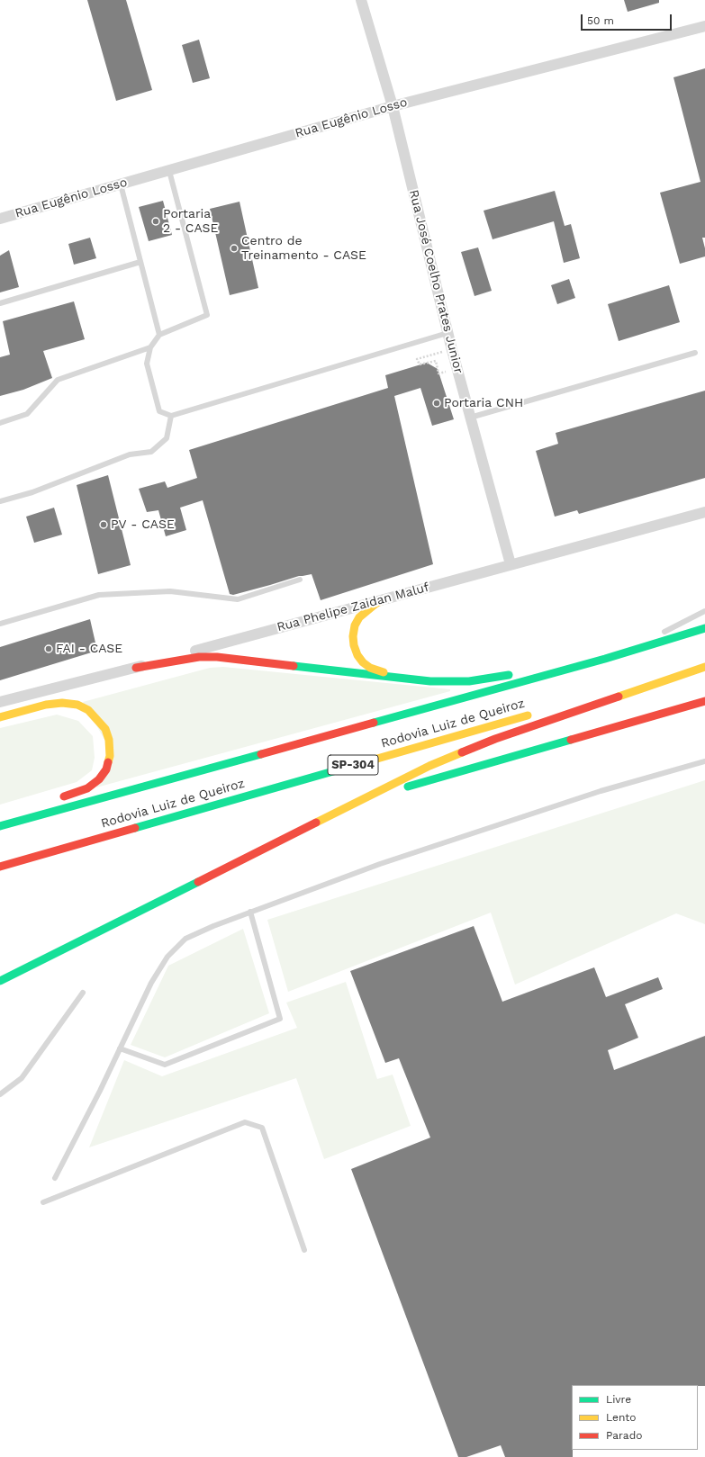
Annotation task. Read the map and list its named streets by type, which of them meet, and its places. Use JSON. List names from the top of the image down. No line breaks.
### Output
{"streets":{"highway":["Rodovia Luiz de Queiroz","SP-304"],"street":["Rua Eugênio Losso","Rua José Coelho Prates Junior","Rua Phelipe Zaidan Maluf"]},"crossings":[["Rua Eugênio Losso","Rua José Coelho Prates Junior"],["Rua José Coelho Prates Junior","Rua Phelipe Zaidan Maluf"]],"places":["Portaria 2 - CASE","Centro de Treinamento - CASE","Portaria CNH","PV - CASE","FAI - CASE"],"legend":["Livre","Lento","Parado"],"scale_bar":"50 m"}
